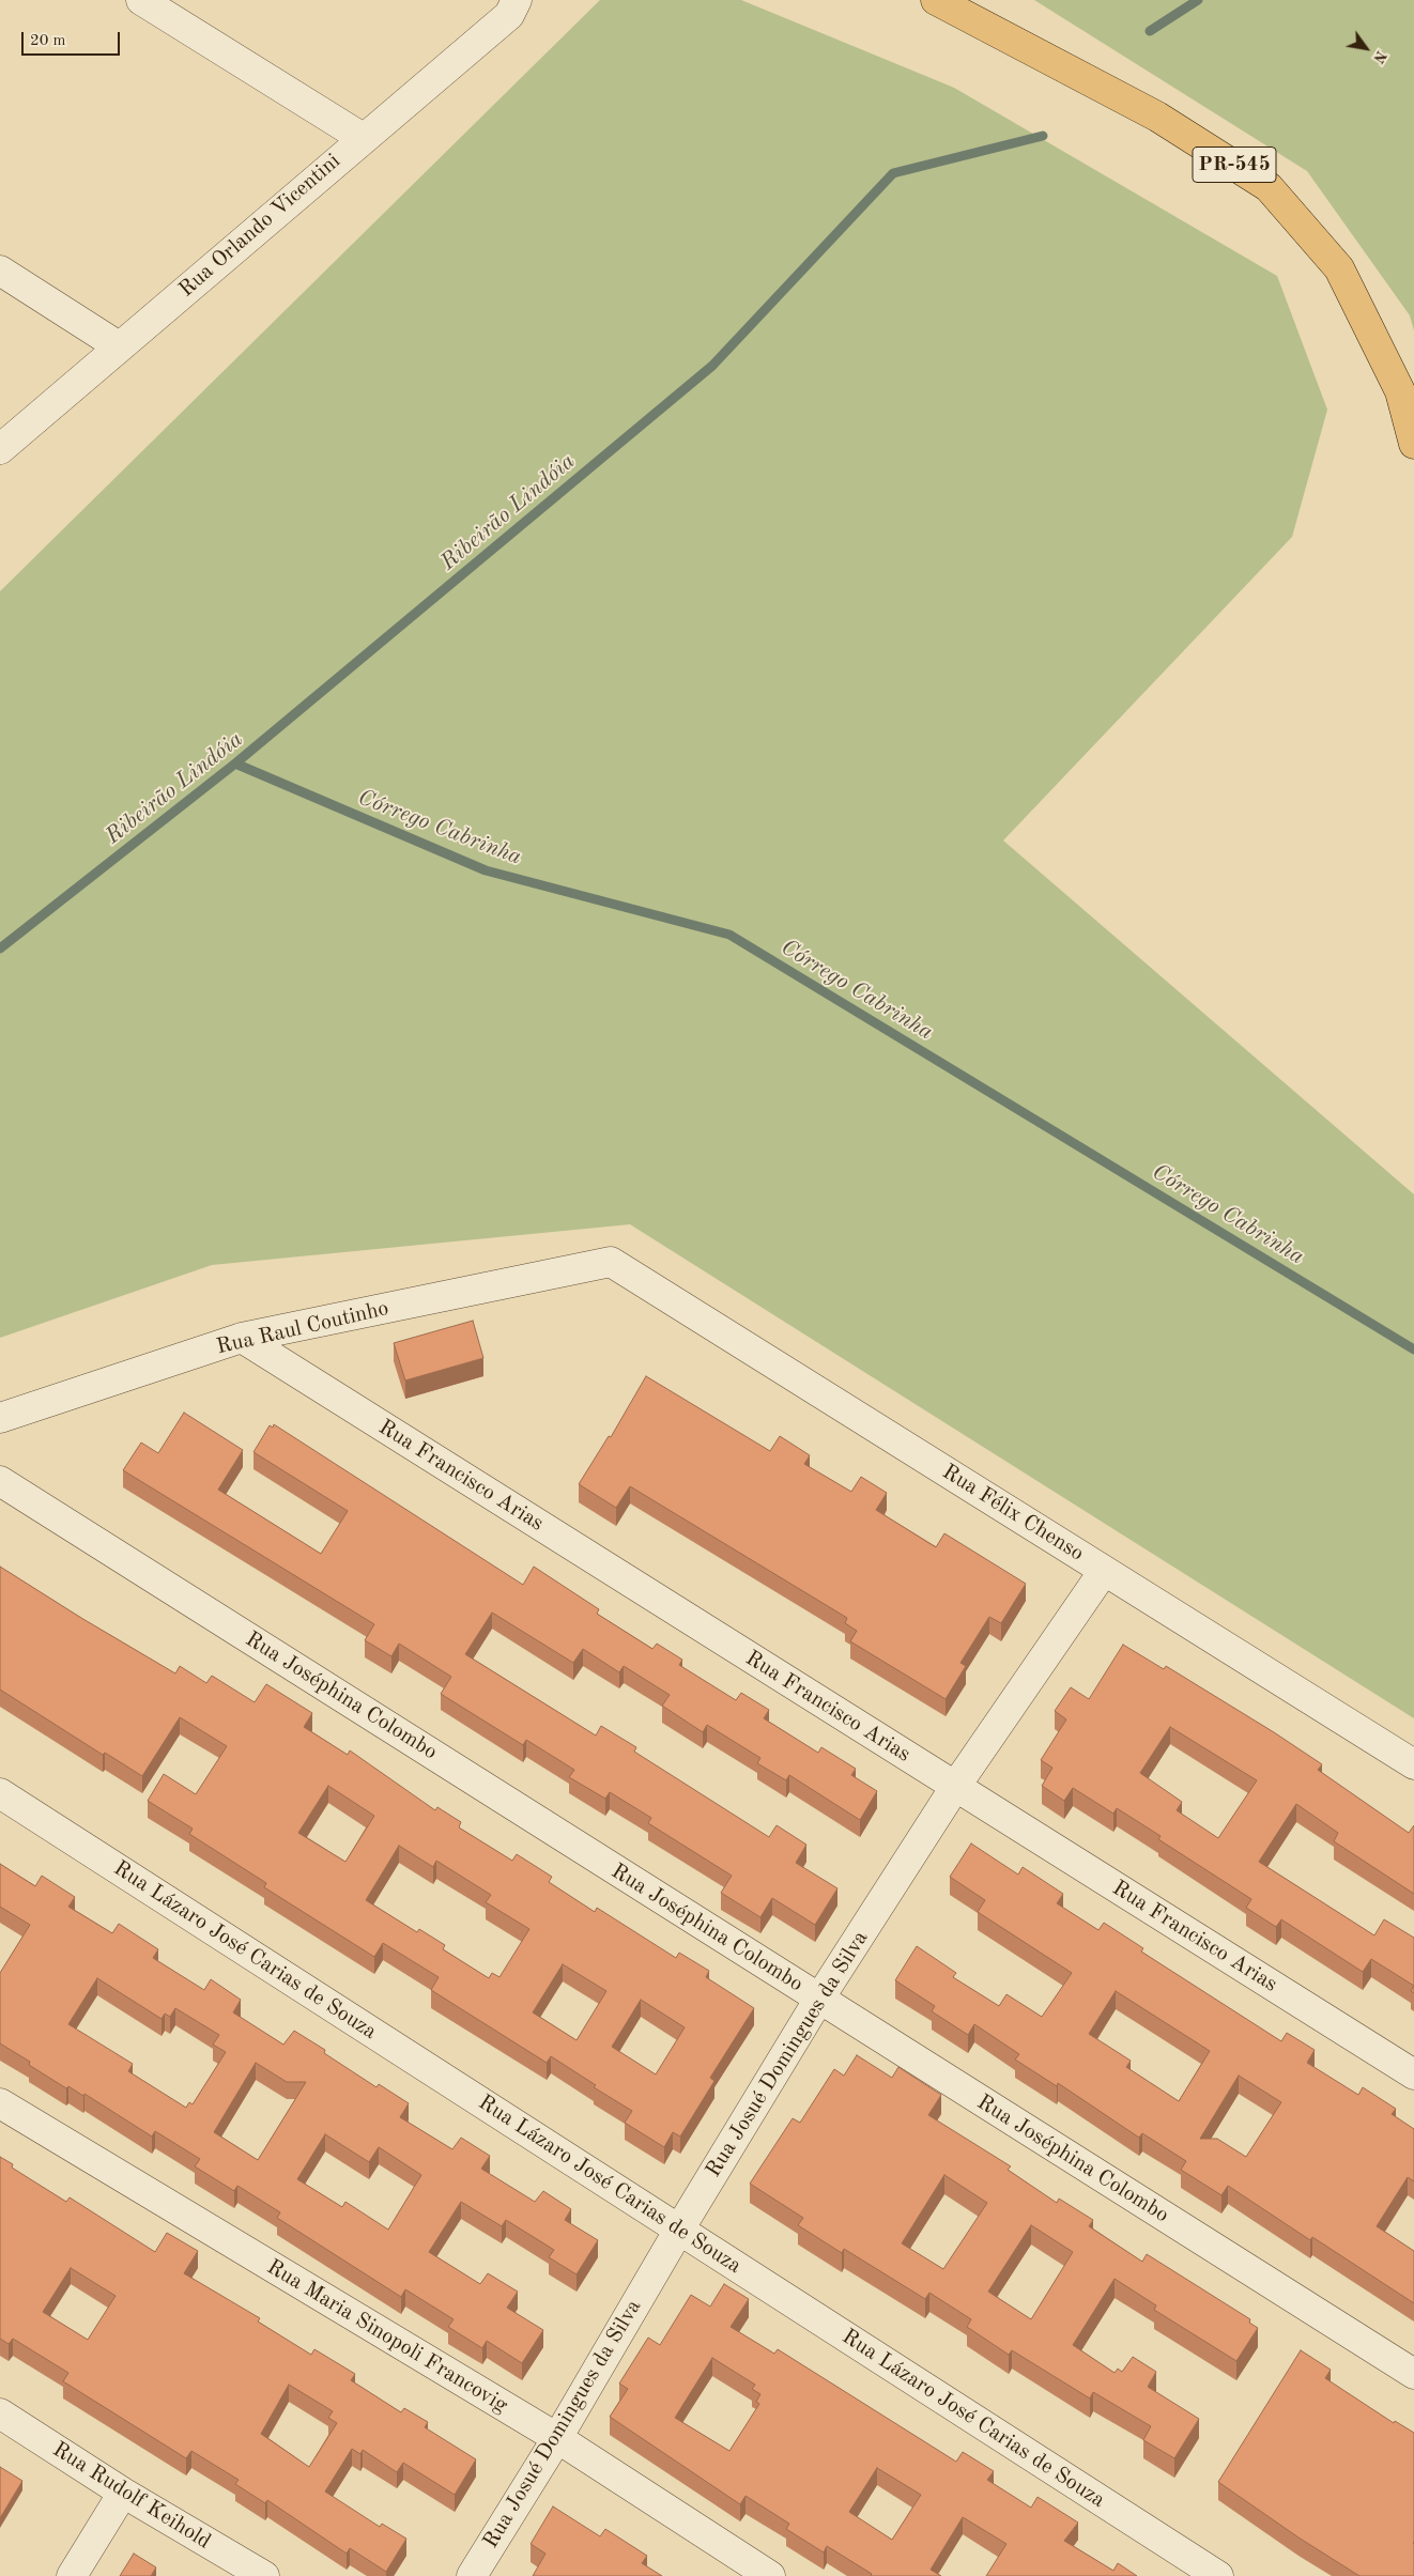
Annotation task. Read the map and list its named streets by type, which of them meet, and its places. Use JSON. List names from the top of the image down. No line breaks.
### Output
{"streets":{"highway":["PR-545"],"street":["Rua Orlando Vicentini","Rua Raul Coutinho","Rua Francisco Arias","Rua Félix Chenso","Rua Joséphina Colombo","Rua Lázaro José Carias de Souza","Rua Josué Domingues da Silva","Rua Maria Sinopoli Francovig","Rua Rudolf Keihold"]},"crossings":[["Rua Raul Coutinho","Rua Francisco Arias"],["Rua Raul Coutinho","Rua Félix Chenso"],["Rua Francisco Arias","Rua Josué Domingues da Silva"],["Rua Félix Chenso","Rua Josué Domingues da Silva"],["Rua Joséphina Colombo","Rua Josué Domingues da Silva"],["Rua Lázaro José Carias de Souza","Rua Josué Domingues da Silva"],["Rua Josué Domingues da Silva","Rua Maria Sinopoli Francovig"]],"water":["Ribeirão Lindóia","Córrego Cabrinha"],"scale_bar":"20 m","north":"bottom right"}
